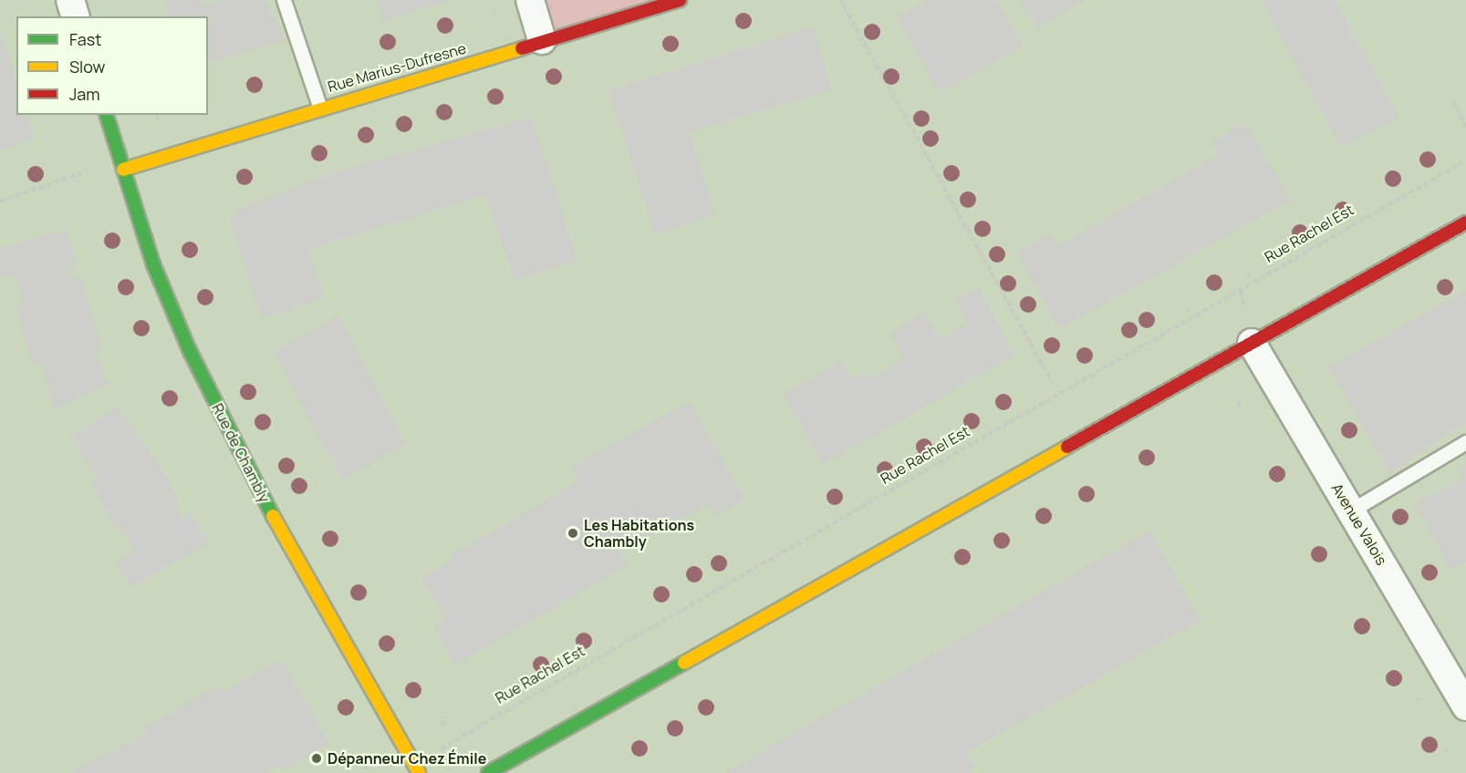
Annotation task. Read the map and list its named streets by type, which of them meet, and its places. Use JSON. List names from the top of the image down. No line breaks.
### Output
{"streets":{"street":["Rue Marius-Dufresne","Rue de Chambly","Avenue Valois"],"path":["Rue Rachel Est"]},"crossings":[["Rue Marius-Dufresne","Rue de Chambly"],["Rue Rachel Est","Rue de Chambly"]],"places":["Les Habitations Chambly","Dépanneur Chez Émile"],"legend":["Fast","Slow","Jam"]}
